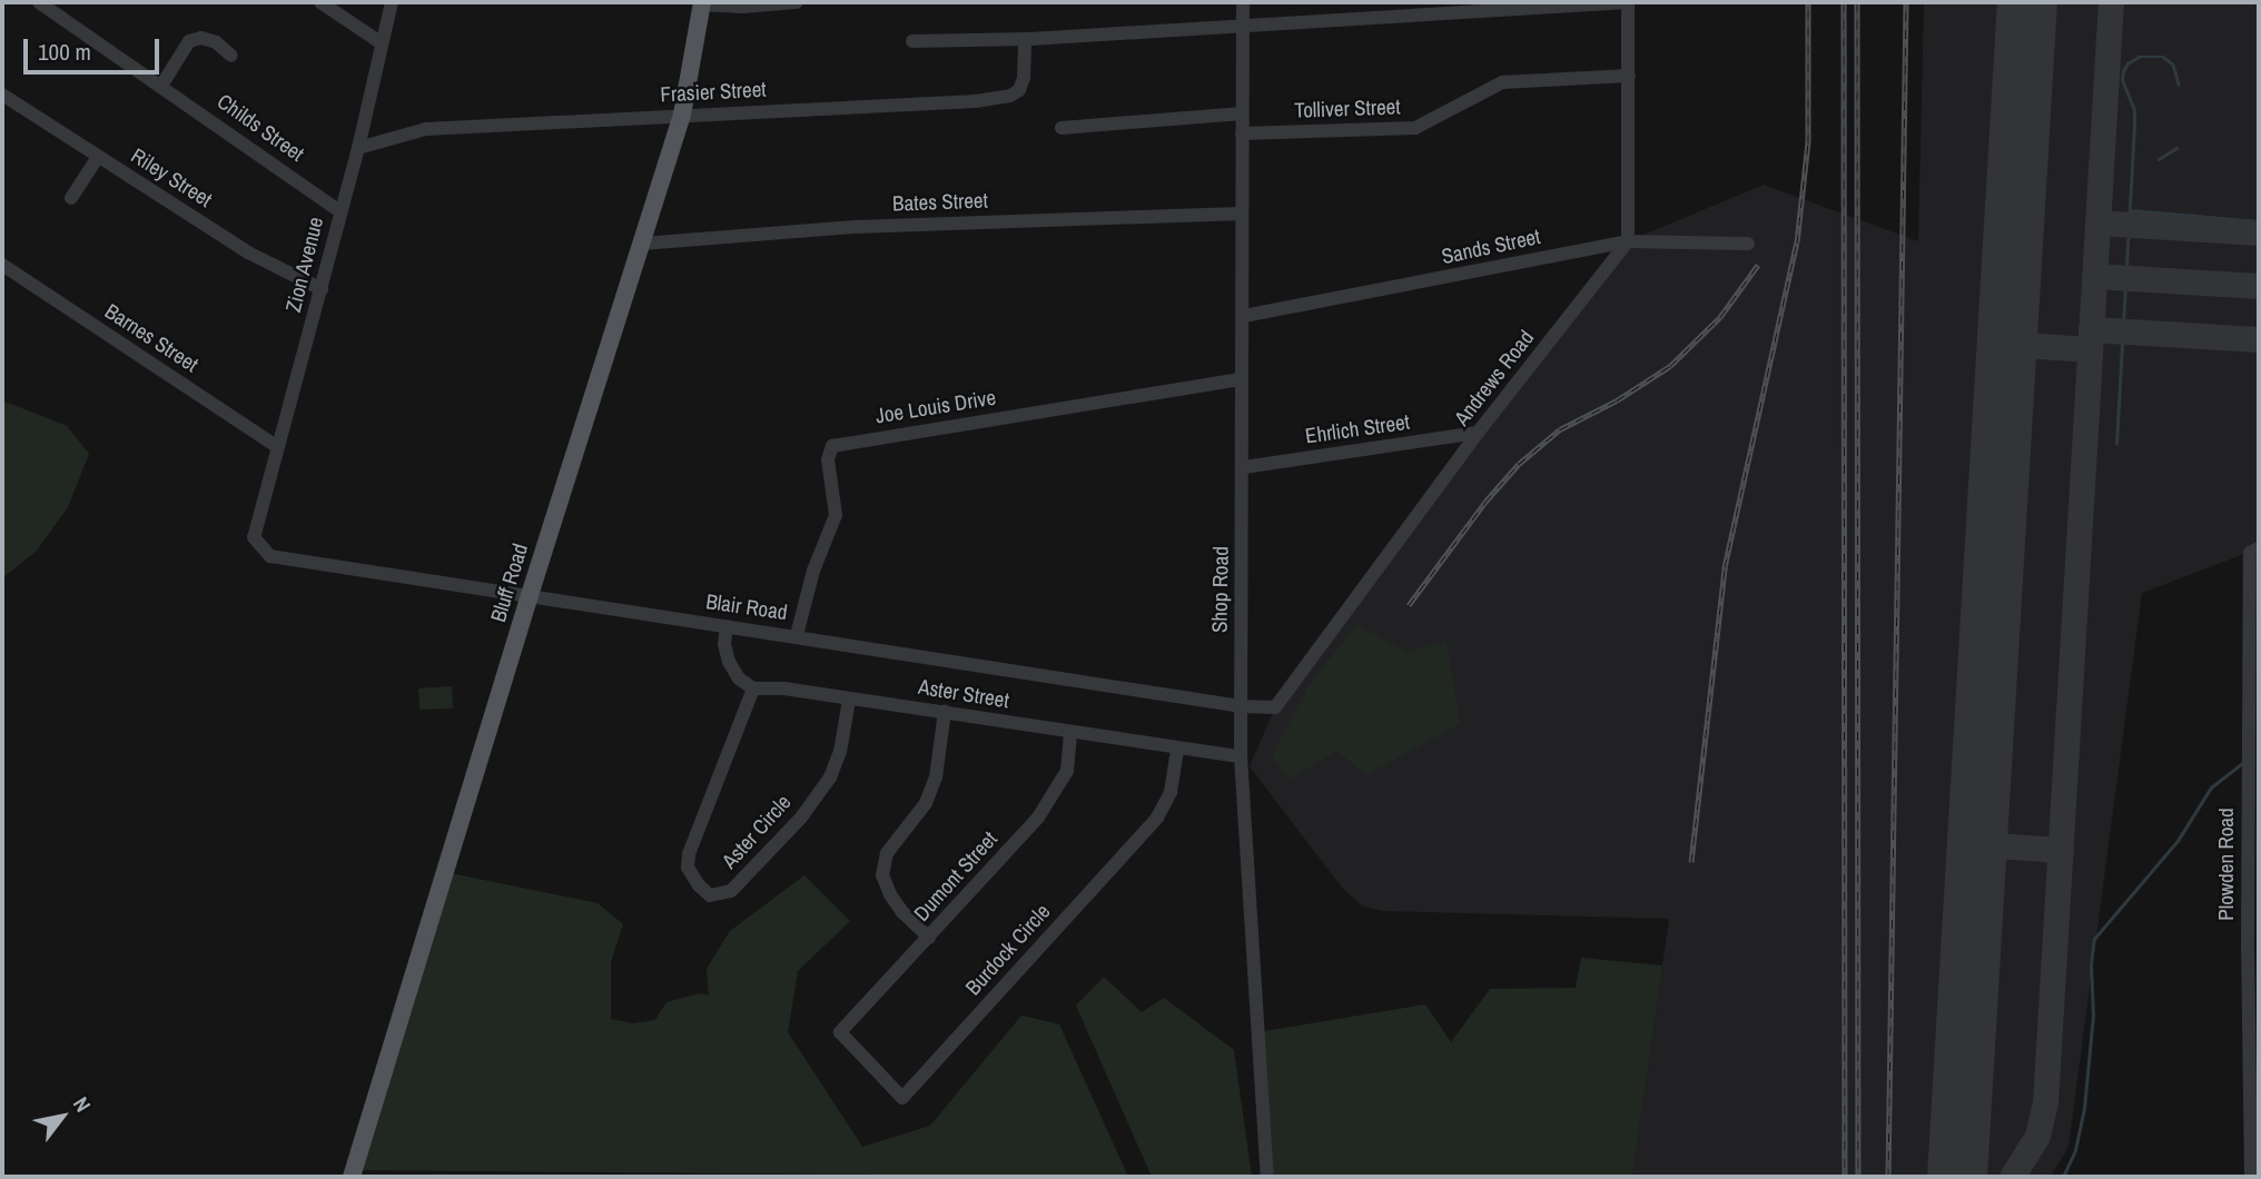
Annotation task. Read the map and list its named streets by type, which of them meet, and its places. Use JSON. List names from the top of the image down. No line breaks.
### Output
{"streets":{"main road":["Bluff Road"],"street":["Frasier Street","Tolliver Street","Childs Street","Riley Street","Bates Street","Sands Street","Zion Avenue","Barnes Street","Andrews Road","Joe Louis Drive","Ehrlich Street","Shop Road","Blair Road","Aster Street","Aster Circle","Plowden Road","Dumont Street","Burdock Circle"]},"crossings":[["Frasier Street","Zion Avenue"],["Frasier Street","Bluff Road"],["Tolliver Street","Shop Road"],["Childs Street","Zion Avenue"],["Riley Street","Zion Avenue"],["Bates Street","Bluff Road"],["Bates Street","Shop Road"],["Sands Street","Andrews Road"],["Sands Street","Shop Road"],["Zion Avenue","Barnes Street"],["Zion Avenue","Blair Road"],["Andrews Road","Ehrlich Street"],["Andrews Road","Shop Road"],["Andrews Road","Blair Road"],["Joe Louis Drive","Shop Road"],["Joe Louis Drive","Blair Road"],["Ehrlich Street","Shop Road"],["Bluff Road","Blair Road"],["Shop Road","Blair Road"],["Shop Road","Aster Street"],["Aster Street","Aster Circle"],["Aster Street","Dumont Street"],["Aster Street","Burdock Circle"],["Dumont Street","Burdock Circle"]],"scale_bar":"100 m","north":"top right"}
